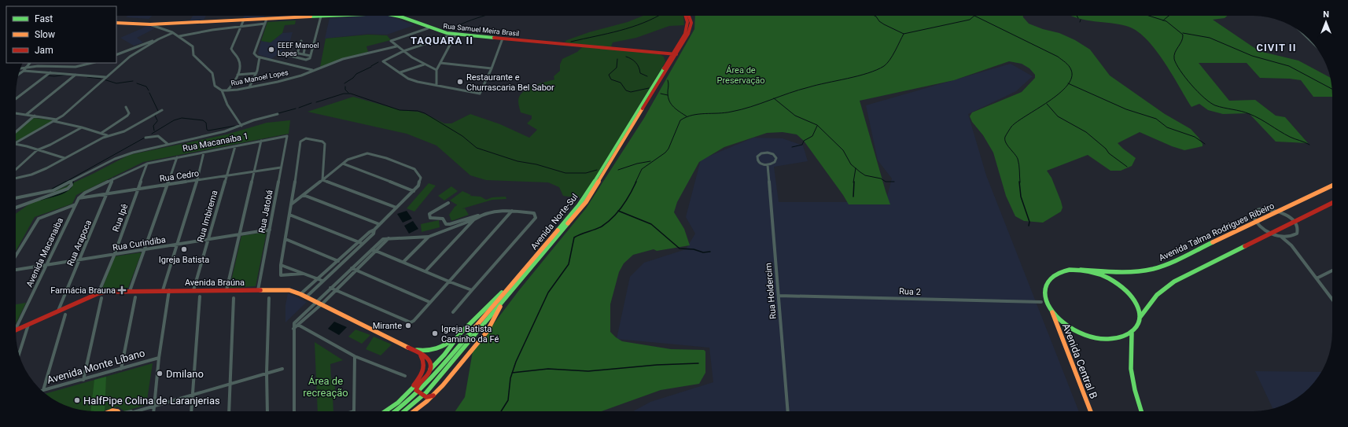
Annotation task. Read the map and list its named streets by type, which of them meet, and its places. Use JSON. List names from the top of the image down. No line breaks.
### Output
{"streets":{"main road":["Rua Samuel Meira Brasil","Rua Manoel Lopes","Avenida Norte-Sul","Avenida Talma Rodrigues Ribeiro","Avenida Braúna","Avenida Central B"],"street":["Rua Macanaiba 1","Rua Cedro","Rua Jatobá","Rua Imbirema","Rua Ipê","Rua Arapoca","Rua Curindiba","Avenida Macanaiba","Rua Holdercim","Rua 2","Avenida Monte Líbano"]},"crossings":[["Rua Samuel Meira Brasil","Rua Manoel Lopes"],["Rua Samuel Meira Brasil","Avenida Norte-Sul"],["Rua Macanaiba 1","Rua Cedro"],["Rua Macanaiba 1","Rua Jatobá"],["Rua Macanaiba 1","Rua Imbirema"],["Rua Macanaiba 1","Rua Ipê"],["Rua Macanaiba 1","Rua Arapoca"],["Rua Macanaiba 1","Avenida Macanaiba"],["Rua Cedro","Rua Jatobá"],["Rua Cedro","Rua Imbirema"],["Rua Cedro","Rua Ipê"],["Rua Cedro","Rua Arapoca"],["Rua Cedro","Avenida Macanaiba"],["Rua Jatobá","Rua Curindiba"],["Rua Jatobá","Avenida Braúna"],["Rua Imbirema","Rua Curindiba"],["Rua Imbirema","Avenida Braúna"],["Rua Ipê","Rua Curindiba"],["Rua Ipê","Avenida Braúna"],["Avenida Talma Rodrigues Ribeiro","Avenida Central B"],["Rua Arapoca","Rua Curindiba"],["Rua Arapoca","Avenida Braúna"],["Rua Curindiba","Avenida Macanaiba"],["Rua Holdercim","Rua 2"]],"districts":["TAQUARA II","CIVIT II"],"parks":["Área de Preservação","Área de recreação"],"places":{"other":["EEEF Manoel Lopes","Restaurante e Churrascaria Bel Sabor","Igreja Batista","Mirante","Igreja Batista Caminho da Fé","Dmilano","HalfPipe Colina de Laranjerias"],"health":["Farmácia Brauna"]},"legend":["Fast","Slow","Jam"],"north":"top"}
